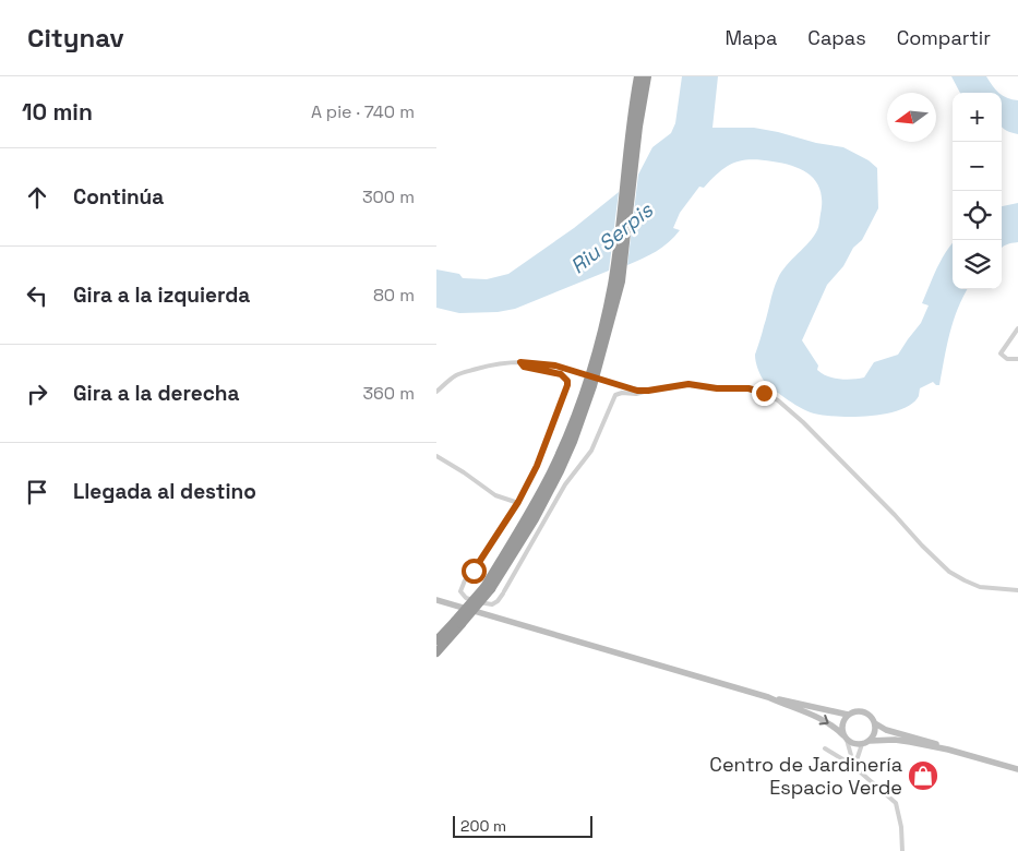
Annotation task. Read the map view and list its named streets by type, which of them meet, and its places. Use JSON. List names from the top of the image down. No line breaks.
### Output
{"water":["Riu Serpis"],"places":{"shop":["Centro de Jardinería Espacio Verde"]},"scale_bar":"200 m","north":"left","page":{"header":"Citynav","nav":["Mapa","Capas","Compartir"],"heading":["10 min","A pie · 740 m"],"map_buttons":["+","−"],"list":[["Continúa","300 m"],["Gira a la izquierda","80 m"],["Gira a la derecha","360 m"],"Llegada al destino"],"scale":"200 m"}}
